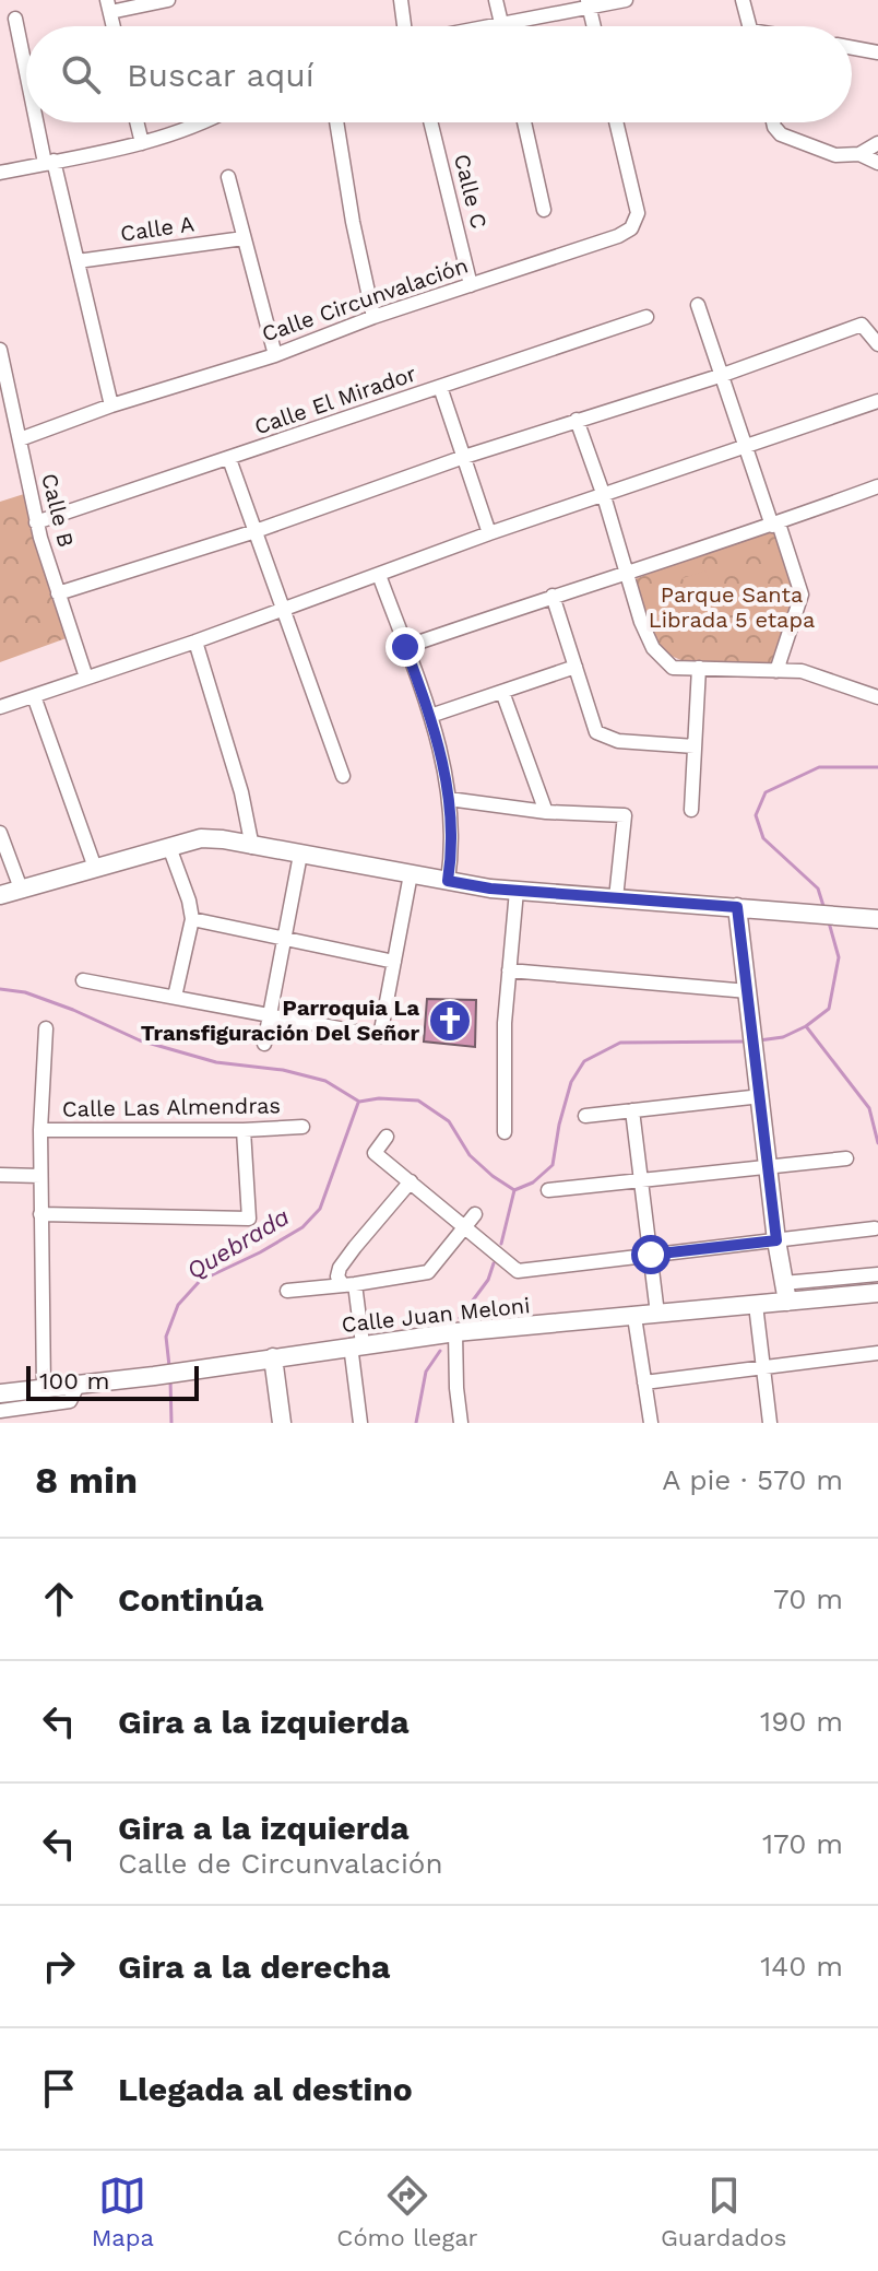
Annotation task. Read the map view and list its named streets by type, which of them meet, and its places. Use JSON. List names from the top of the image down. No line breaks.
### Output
{"streets":{"street":["Calle C","Calle A","Calle Circunvalación","Calle El Mirador","Calle B","Calle Las Almendras","Calle Juan Meloni"]},"crossings":[["Calle C","Calle Circunvalación"],["Calle Circunvalación","Calle B"],["Calle El Mirador","Calle B"]],"water":["Quebrada"],"parks":["Parque Santa Librada 5 etapa"],"places":{"church":["Parroquia La Transfiguración Del Señor"]},"scale_bar":"100 m","page":{"search":"Buscar aquí","scale":"100 m","heading":["8 min","A pie · 570 m"],"list":[["Continúa","70 m"],["Gira a la izquierda","190 m"],["Gira a la izquierda","Calle de Circunvalación","170 m"],["Gira a la derecha","140 m"],"Llegada al destino"],"nav":["Mapa","Cómo llegar","Guardados"]}}
